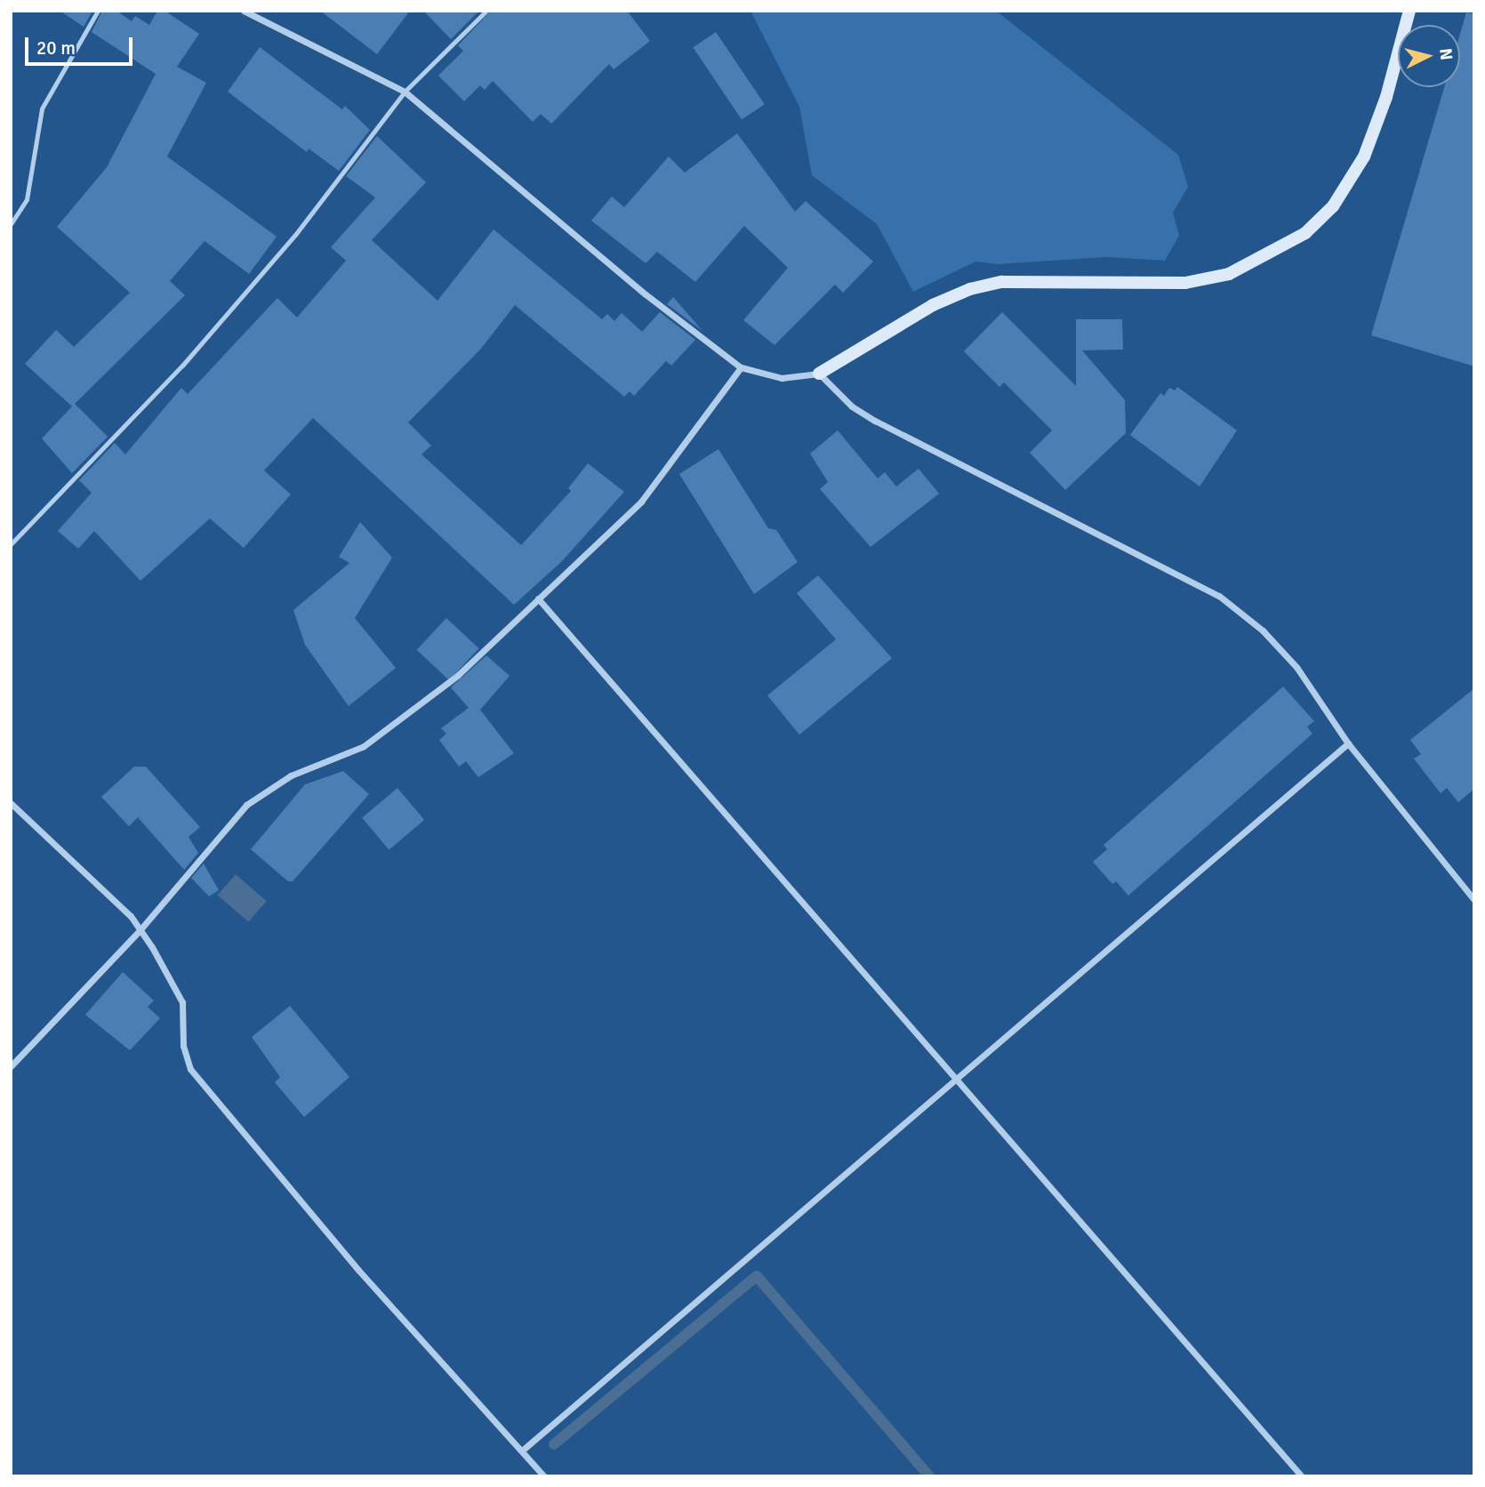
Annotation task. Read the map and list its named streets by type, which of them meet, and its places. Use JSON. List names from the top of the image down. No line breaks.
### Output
{"scale_bar":"20 m","north":"right"}
